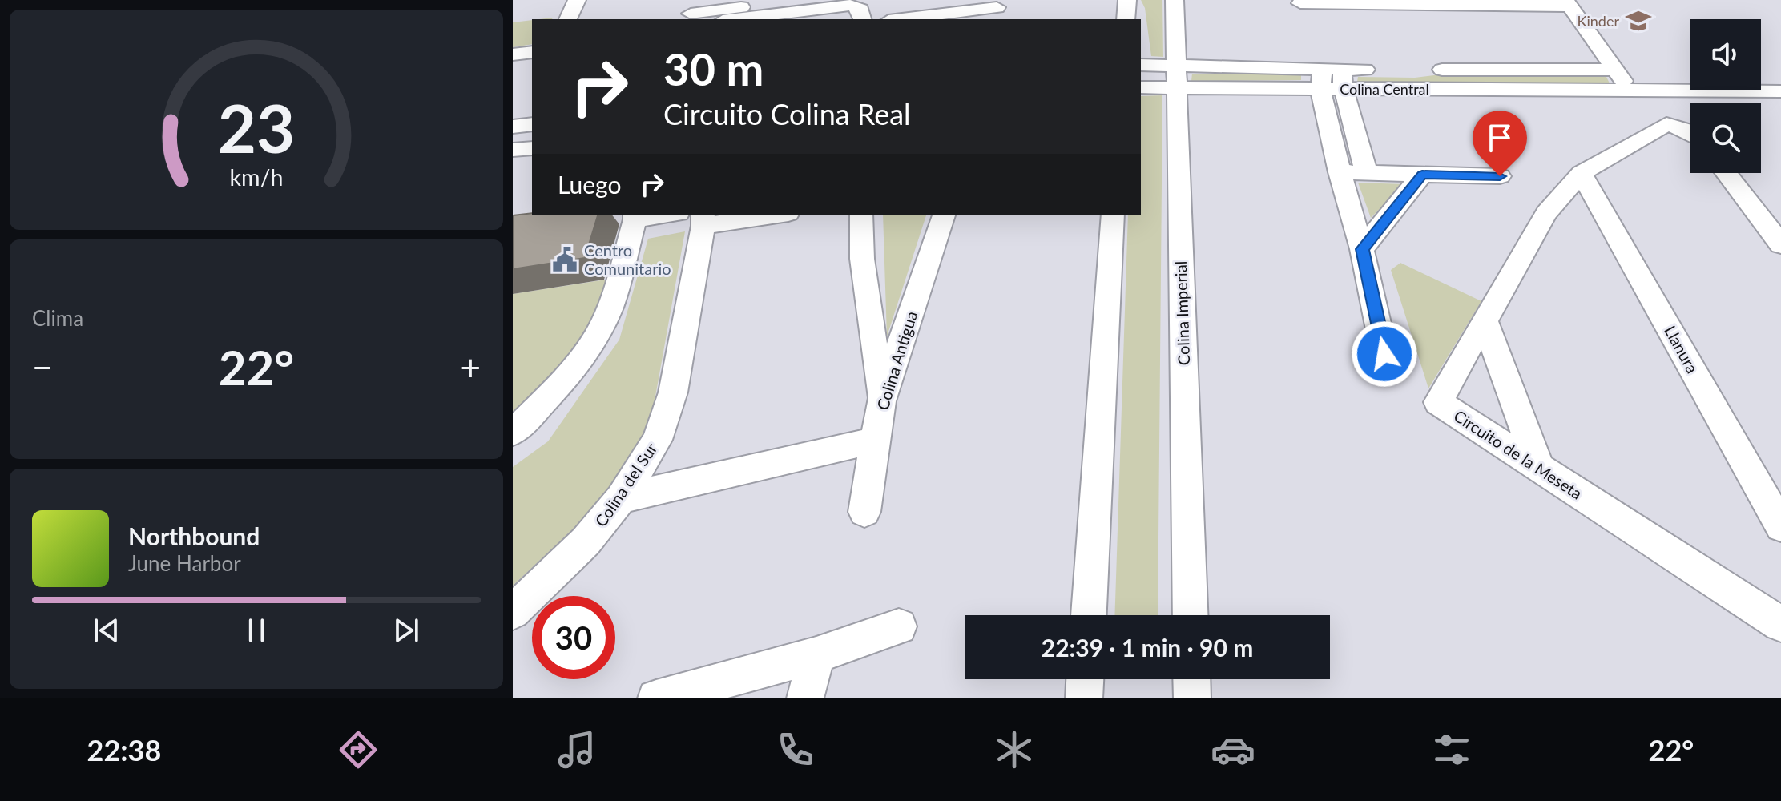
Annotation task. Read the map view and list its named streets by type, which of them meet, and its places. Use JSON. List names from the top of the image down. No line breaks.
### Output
{"streets":{"street":["Colina Central","Colina Imperial","Llanura","Colina Antigua","Circuito de la Meseta","Colina del Sur"]},"crossings":[["Colina Central","Colina Imperial"],["Llanura","Circuito de la Meseta"]],"places":{"school or university":["Kinder"],"public building":["Centro Comunitario"]},"page":{"turn":["30 m","Circuito Colina Real"],"then":"Luego","tile":"Clima","heat":["−","22°","+"],"song":["Northbound","June Harbor"],"limit":"30","trip":"22:39 · 1 min · 90 m","tabs":["22:38","22°"],"gauge":["23","km/h"]}}
